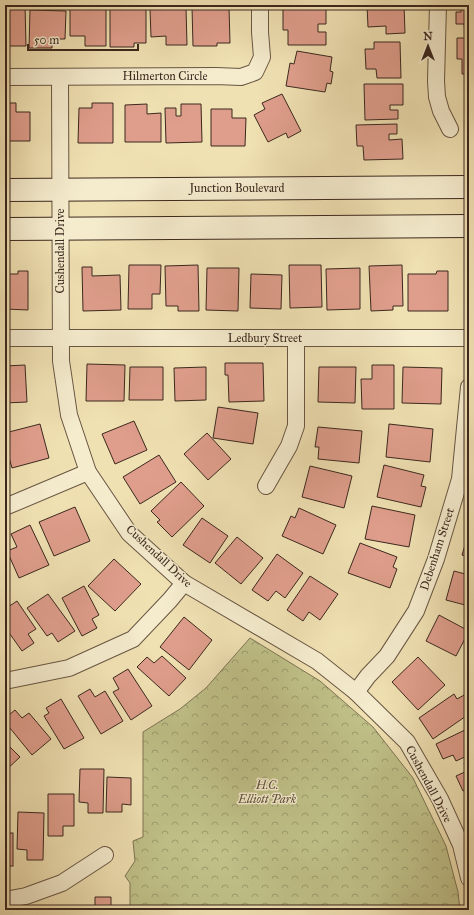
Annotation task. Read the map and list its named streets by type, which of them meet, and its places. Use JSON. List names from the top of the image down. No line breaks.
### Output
{"streets":{"main road":["Junction Boulevard"],"street":["Hilmerton Circle","Cushendall Drive","Ledbury Street","Debenham Street"]},"crossings":[["Hilmerton Circle","Cushendall Drive"],["Junction Boulevard","Cushendall Drive"],["Cushendall Drive","Ledbury Street"],["Cushendall Drive","Debenham Street"]],"parks":["H.C. Elliott Park"],"scale_bar":"50 m","north":"top"}
